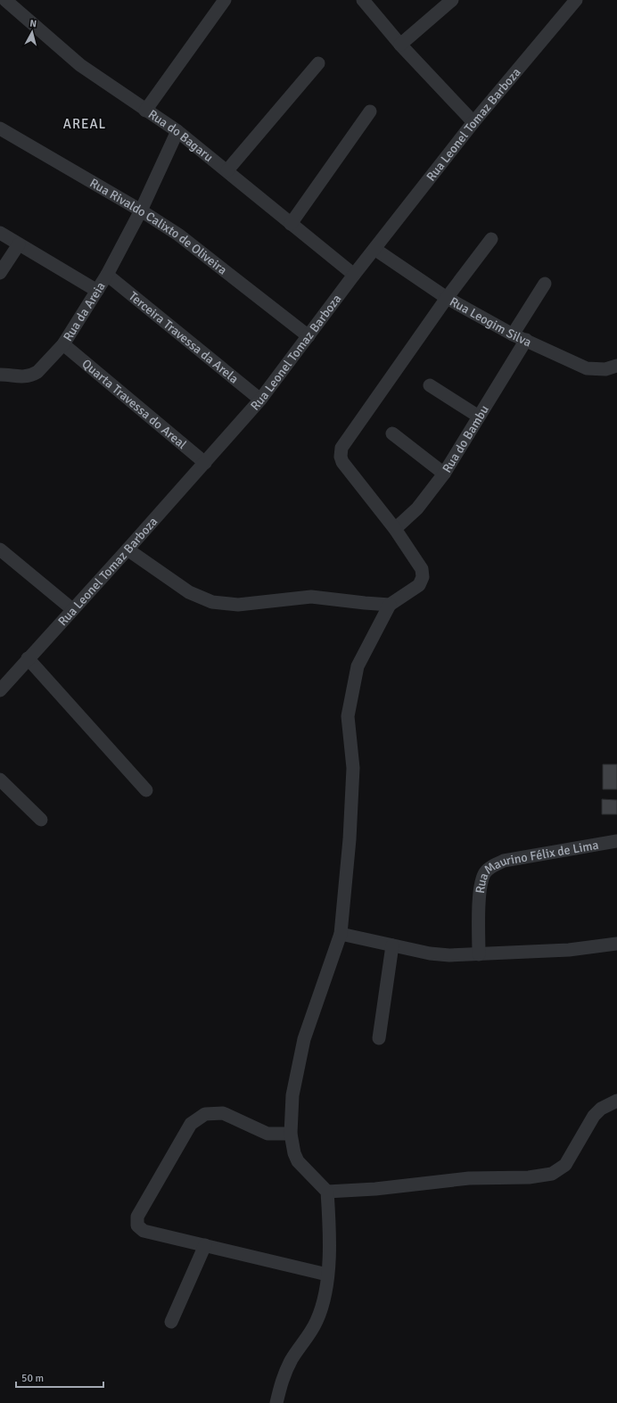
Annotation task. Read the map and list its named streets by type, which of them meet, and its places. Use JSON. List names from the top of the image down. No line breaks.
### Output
{"streets":{"street":["Rua Leonel Tomaz Barboza","Rua do Bagaru","Rua Rivaldo Calixto de Oliveira","Rua da Areia","Rua Leogim Silva","Terceira Travessa da Arela","Quarta Travessa do Areal","Rua do Bambu","Rua Maurino Félix de Lima"]},"crossings":[["Rua Leonel Tomaz Barboza","Rua do Bagaru"],["Rua Leonel Tomaz Barboza","Rua Rivaldo Calixto de Oliveira"],["Rua Leonel Tomaz Barboza","Rua Leogim Silva"],["Rua Leonel Tomaz Barboza","Terceira Travessa da Arela"],["Rua Leonel Tomaz Barboza","Quarta Travessa do Areal"],["Rua do Bagaru","Rua da Areia"],["Rua Rivaldo Calixto de Oliveira","Rua da Areia"],["Rua da Areia","Terceira Travessa da Arela"],["Rua da Areia","Quarta Travessa do Areal"],["Rua Leogim Silva","Rua do Bambu"]],"districts":["AREAL"],"scale_bar":"50 m","north":"top"}
